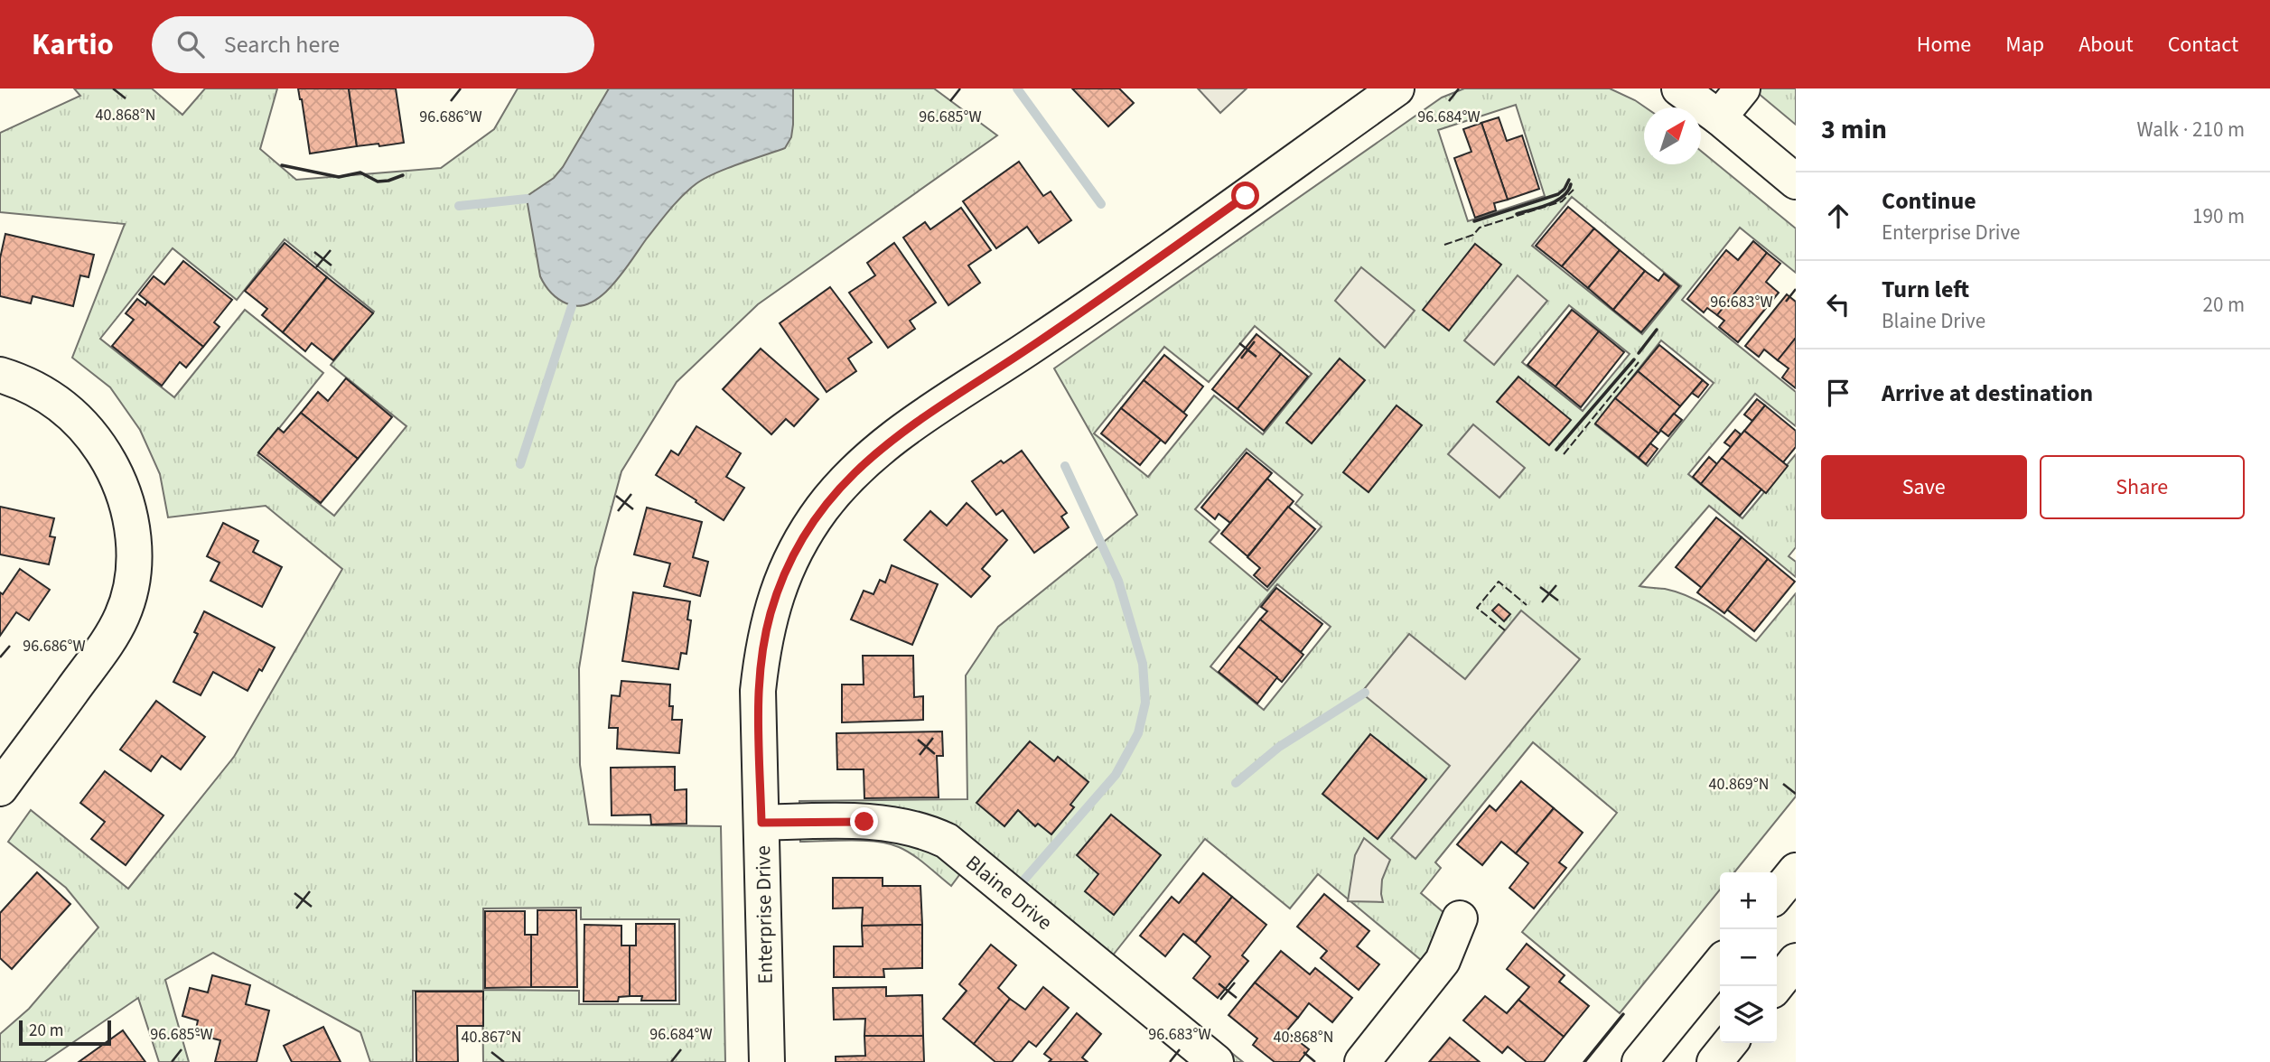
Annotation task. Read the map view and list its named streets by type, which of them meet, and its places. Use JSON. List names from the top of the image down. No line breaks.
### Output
{"streets":{"street":["Blaine Drive","Enterprise Drive"]},"crossings":[["Blaine Drive","Enterprise Drive"]],"scale_bar":"20 m","north":"top right","page":{"header":"Kartio","search":"Search here","nav":["Home","Map","About","Contact"],"heading":["3 min","Walk · 210 m"],"list":[["Continue","Enterprise Drive","190 m"],["Turn left","Blaine Drive","20 m"],"Arrive at destination"],"buttons":["Save","Share"],"map_buttons":["+","−"],"scale":"20 m"},"coordinates":["40.868°N","96.685°W","96.684°W","96.686°W","96.683°W","40.869°N","40.867°N"]}
